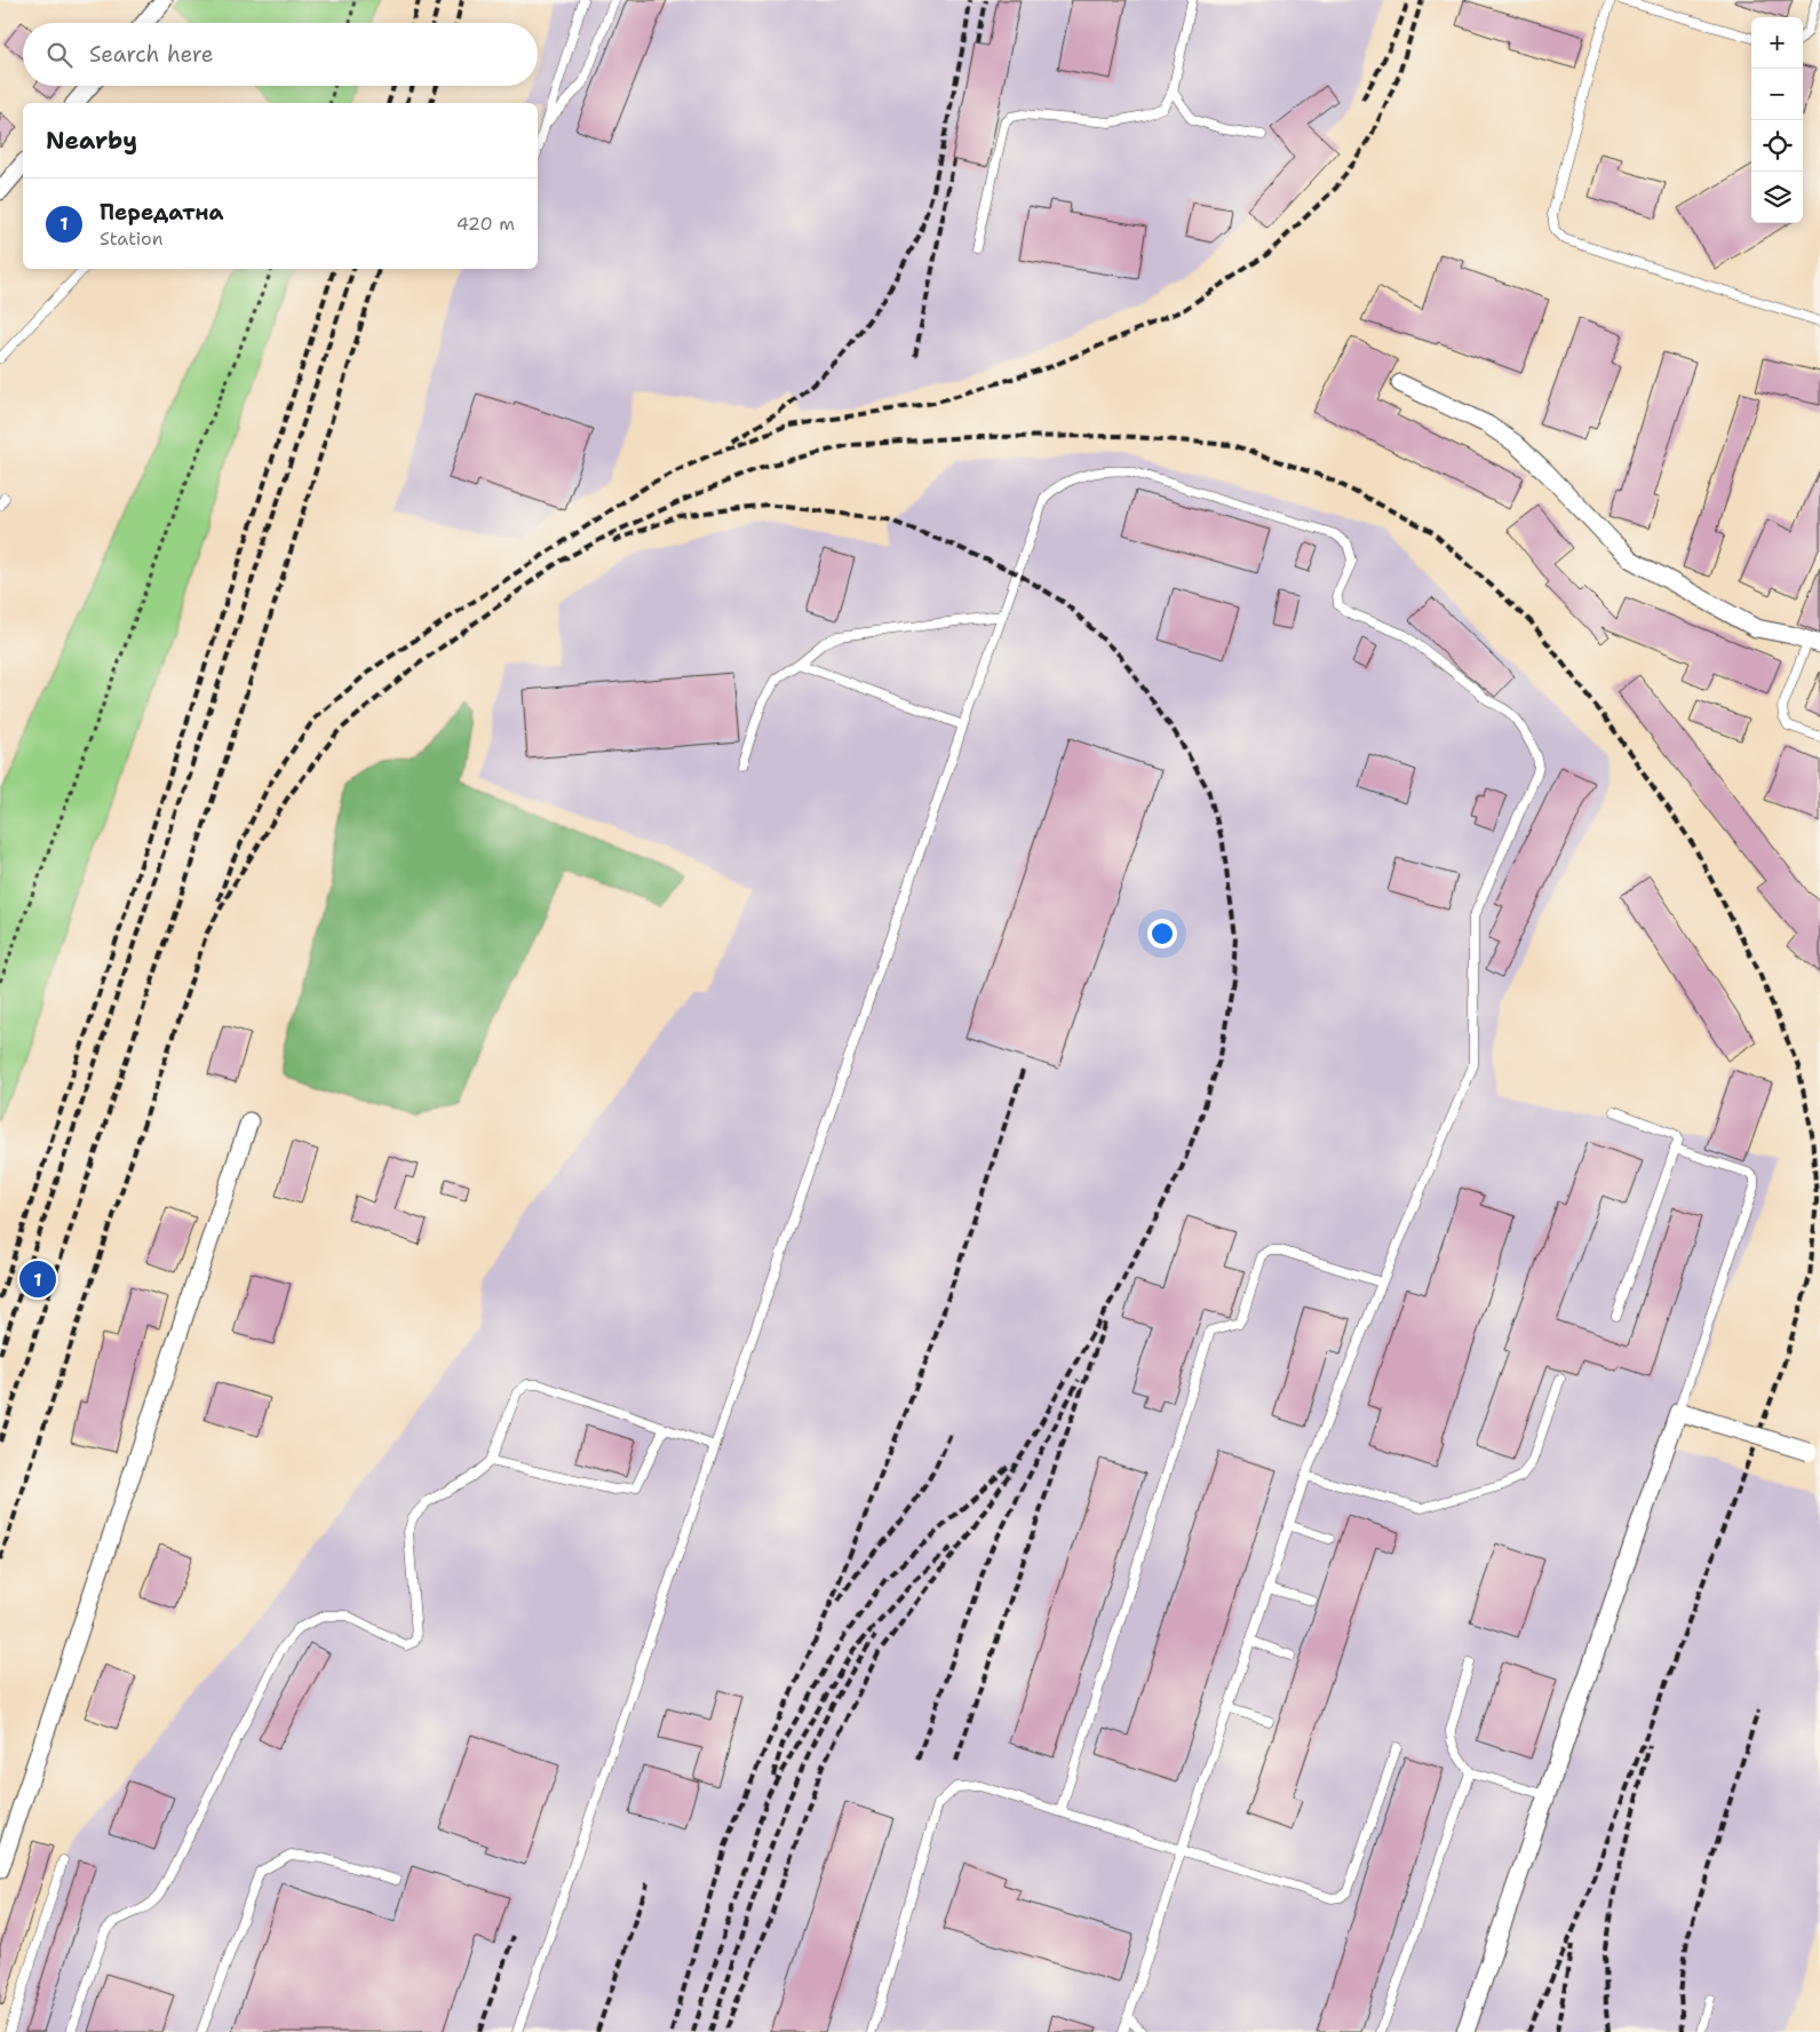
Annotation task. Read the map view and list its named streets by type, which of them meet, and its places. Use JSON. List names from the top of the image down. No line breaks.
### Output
{"page":{"map_buttons":["+","−"],"search":"Search here","heading":"Nearby","list":[{"mark":"1","name":"Передатна","note":"Station","value":"420 m"}],"pins":"1"}}
